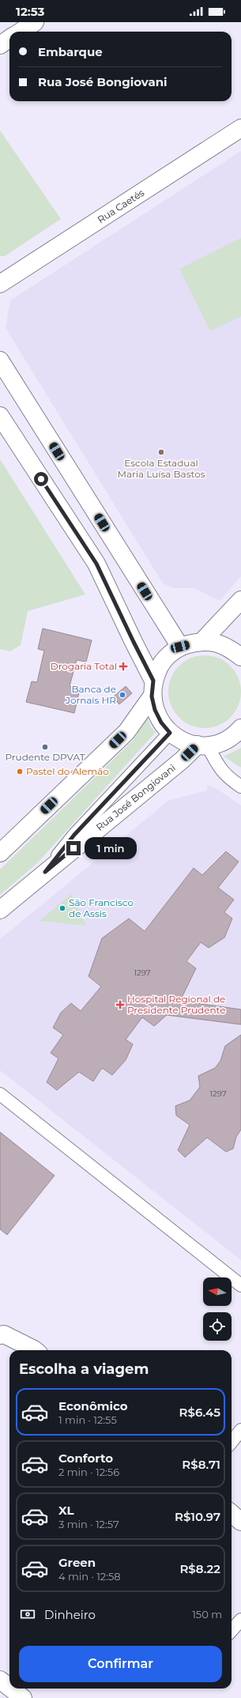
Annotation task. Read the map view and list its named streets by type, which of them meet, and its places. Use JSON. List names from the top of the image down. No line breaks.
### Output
{"streets":{"street":["Rua Caetés","Rua José Bongiovani"]},"places":{"other":["Escola Estadual Maria Luísa Bastos","Banca de Jornais HR","Prudente DPVAT","Pastel do Alemão","São Francisco de Assis"],"health":["Drogaria Total","Hospital Regional de Presidente Prudente"]},"house_numbers":["1297","1297"],"north":"left","page":{"status":"12:53","banner":["Embarque","Rua José Bongiovani"],"bubble":"1 min","heading":"Escolha a viagem","list":[{"name":"Econômico","note":"1 min · 12:55","value":"R$6.45"},{"name":"Conforto","note":"2 min · 12:56","value":"R$8.71"},{"name":"XL","note":"3 min · 12:57","value":"R$10.97"},{"name":"Green","note":"4 min · 12:58","value":"R$8.22"}],"pay":["Dinheiro","150 m"],"buttons":"Confirmar"}}
